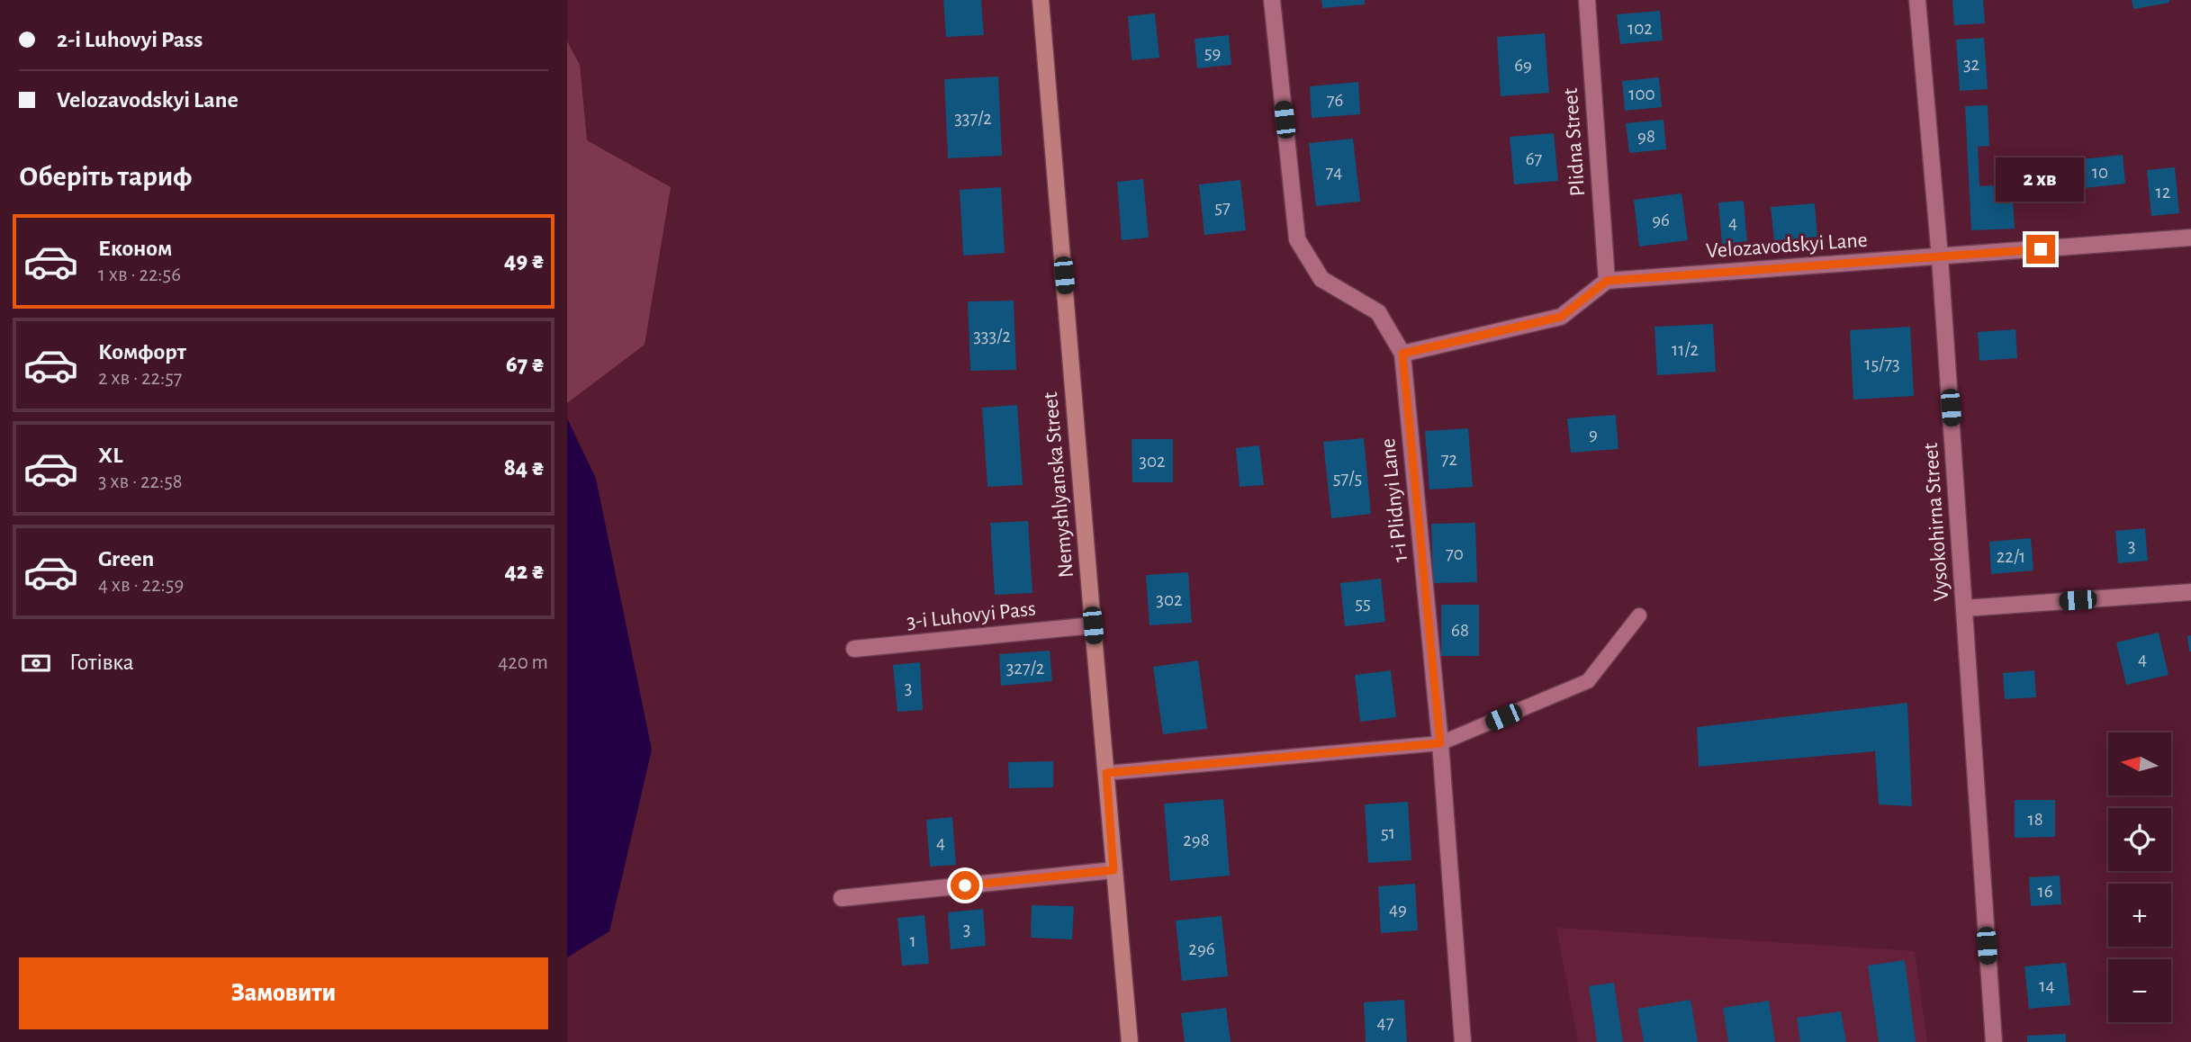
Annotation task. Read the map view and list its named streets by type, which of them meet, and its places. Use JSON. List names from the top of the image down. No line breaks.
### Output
{"streets":{"street":["Plidna Street","Velozavodskyi Lane","Nemyshlyanska Street","1-i Plidnyi Lane","Vysokohirna Street","3-i Luhovyi Pass"]},"crossings":[["Plidna Street","Velozavodskyi Lane"],["Velozavodskyi Lane","Vysokohirna Street"],["Nemyshlyanska Street","3-i Luhovyi Pass"]],"house_numbers":["102","59","32","69","100","76","337/2","98","67","74","10","12","57","96","4","333/2","11/2","15/73","9","72","302","57/5","3","70","22/1","302","55","68","4","327/2","3","18","51","298","4","16","49","3","1","296","14","47"],"north":"left","page":{"banner":["2-i Luhovyi Pass","Velozavodskyi Lane"],"heading":"Оберіть тариф","bubble":"2 хв","list":[{"name":"Економ","note":"1 хв · 22:56","value":"49 ₴"},{"name":"Комфорт","note":"2 хв · 22:57","value":"67 ₴"},{"name":"XL","note":"3 хв · 22:58","value":"84 ₴"},{"name":"Green","note":"4 хв · 22:59","value":"42 ₴"}],"pay":["Готівка","420 m"],"map_buttons":["+","−"],"buttons":"Замовити"}}
